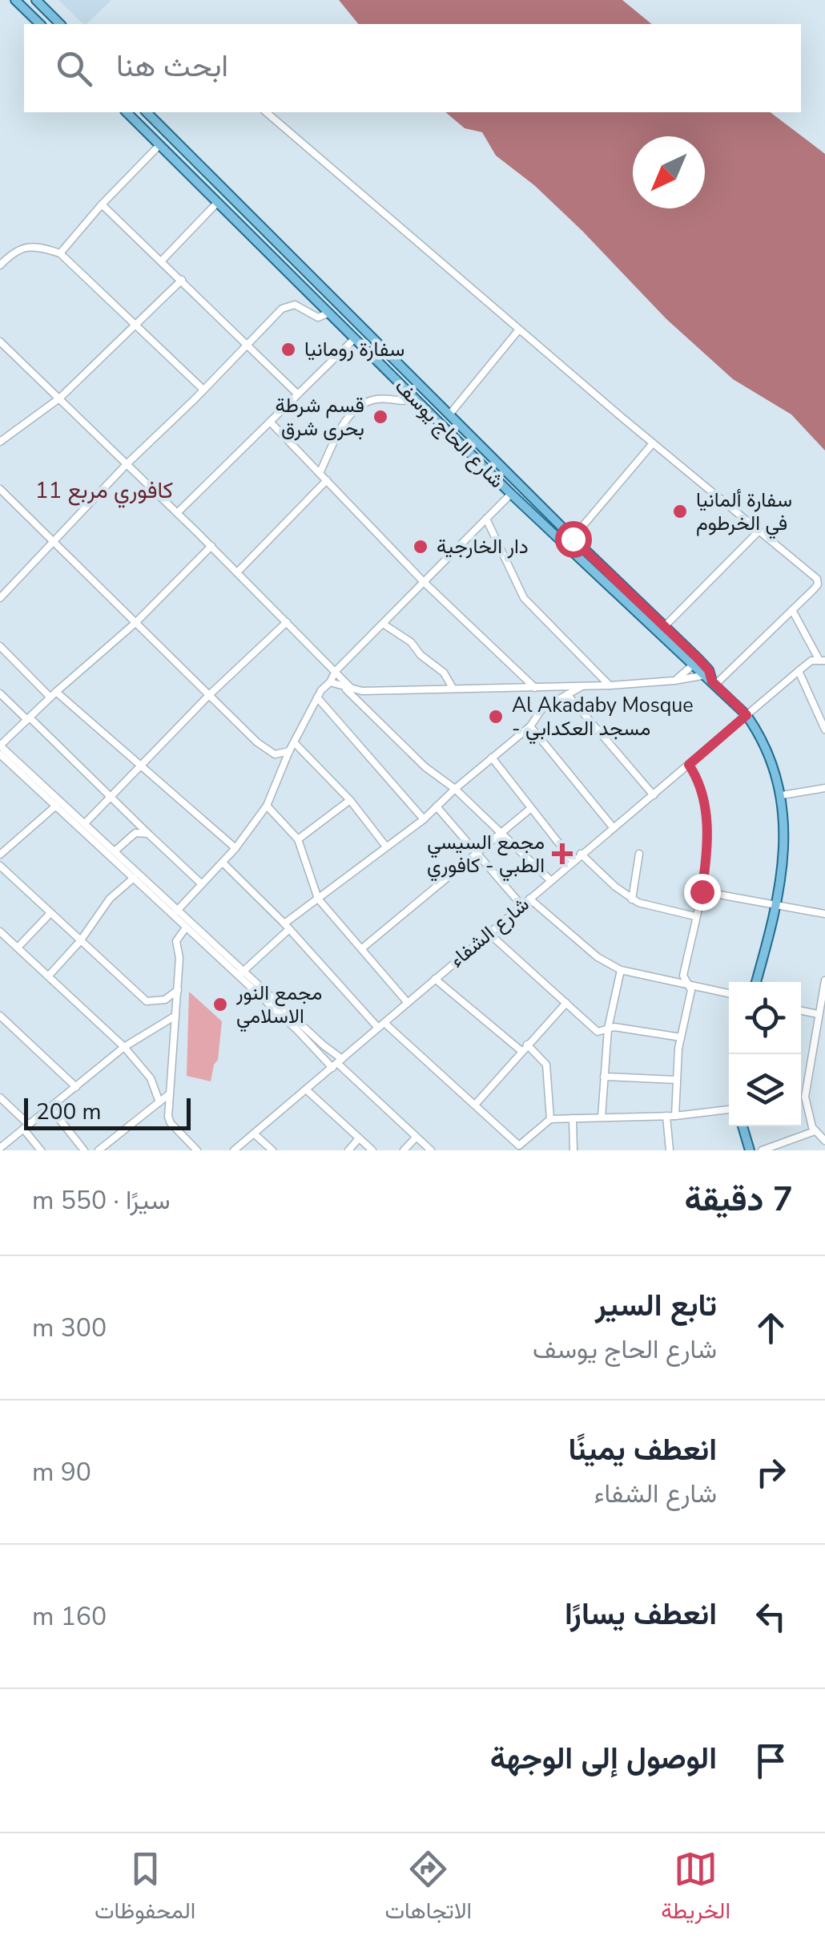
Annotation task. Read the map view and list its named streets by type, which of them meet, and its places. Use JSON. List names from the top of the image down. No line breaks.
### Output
{"streets":{"main road":["شارع الحاج يوسف"],"street":["شارع الشفاء"]},"crossings":[["شارع الحاج يوسف","شارع الشفاء"]],"districts":["كافوري مربع 11"],"places":{"other":["سفارة رومانيا","قسم شرطة بحرى شرق","سفارة ألمانيا في الخرطوم","دار الخارجية","Al Akadaby Mosque - مسجد العكدابي","مجمع النور الاسلامي"],"health":["مجمع السيسي الطبي - كافوري"]},"scale_bar":"200 m","north":"bottom left","page":{"search":"ابحث هنا","scale":"200 m","heading":["7 دقيقة","سيرًا · 550 m"],"list":[["تابع السير","شارع الحاج يوسف","300 m"],["انعطف يمينًا","شارع الشفاء","90 m"],["انعطف يسارًا","160 m"],"الوصول إلى الوجهة"],"nav":["الخريطة","الاتجاهات","المحفوظات"]}}
